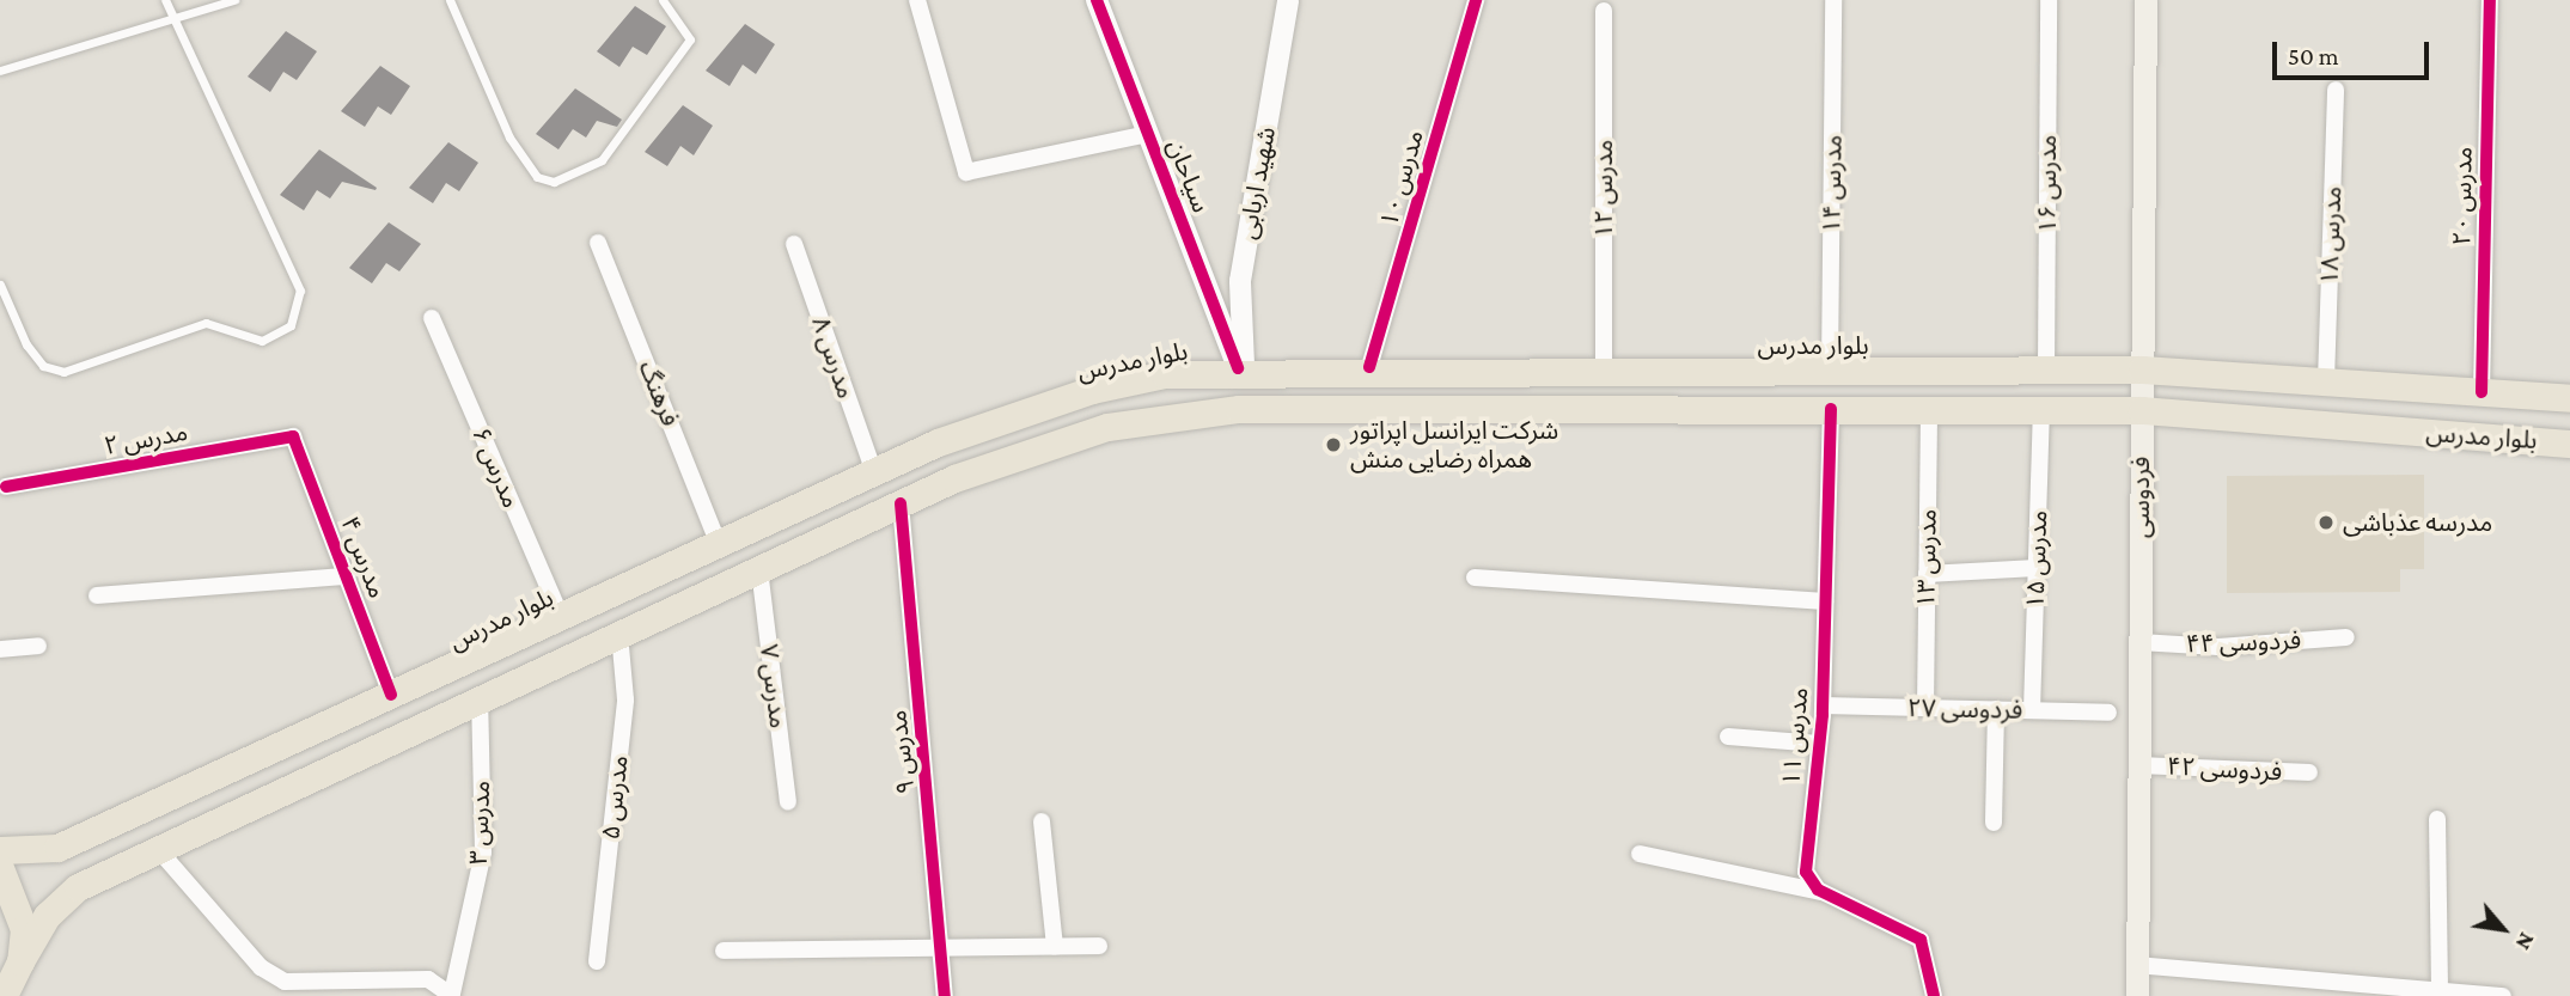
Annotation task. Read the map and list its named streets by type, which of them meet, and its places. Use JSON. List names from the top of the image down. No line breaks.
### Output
{"streets":{"main road":["بلوار مدرس","فردوسی"],"street":["سیاحان","مدرس ۱۰","شهید اربابی","مدرس ۱۴","مدرس ۱۶","مدرس ۱۲","مدرس ۲۰","مدرس ۱۸","مدرس ۸","فرهنگ","مدرس ۲","مدرس ۶","مدرس ۴","مدرس ۱۳","مدرس ۱۵","فردوسی ۴۴","مدرس ۷","فردوسی ۲۷","مدرس ۱۱","مدرس ۹","فردوسی ۴۲","مدرس ۵","مدرس ۳"]},"crossings":[["سیاحان","شهید اربابی"],["سیاحان","بلوار مدرس"],["مدرس ۱۰","بلوار مدرس"],["شهید اربابی","بلوار مدرس"],["مدرس ۱۴","بلوار مدرس"],["مدرس ۱۶","بلوار مدرس"],["مدرس ۱۲","بلوار مدرس"],["مدرس ۲۰","بلوار مدرس"],["مدرس ۱۸","بلوار مدرس"],["بلوار مدرس","مدرس ۸"],["بلوار مدرس","فرهنگ"],["بلوار مدرس","مدرس ۶"],["بلوار مدرس","فردوسی"],["بلوار مدرس","مدرس ۴"],["بلوار مدرس","مدرس ۱۳"],["بلوار مدرس","مدرس ۱۵"],["بلوار مدرس","مدرس ۷"],["بلوار مدرس","مدرس ۱۱"],["بلوار مدرس","مدرس ۹"],["بلوار مدرس","مدرس ۵"],["بلوار مدرس","مدرس ۳"],["مدرس ۲","مدرس ۴"],["فردوسی","فردوسی ۴۴"],["فردوسی","فردوسی ۴۲"],["مدرس ۱۳","فردوسی ۲۷"],["مدرس ۱۵","فردوسی ۲۷"],["فردوسی ۲۷","مدرس ۱۱"]],"places":["شرکت ایرانسل اپراتور همراه رضایی منش","مدرسه عذباشی"],"scale_bar":"50 m","north":"bottom right"}
